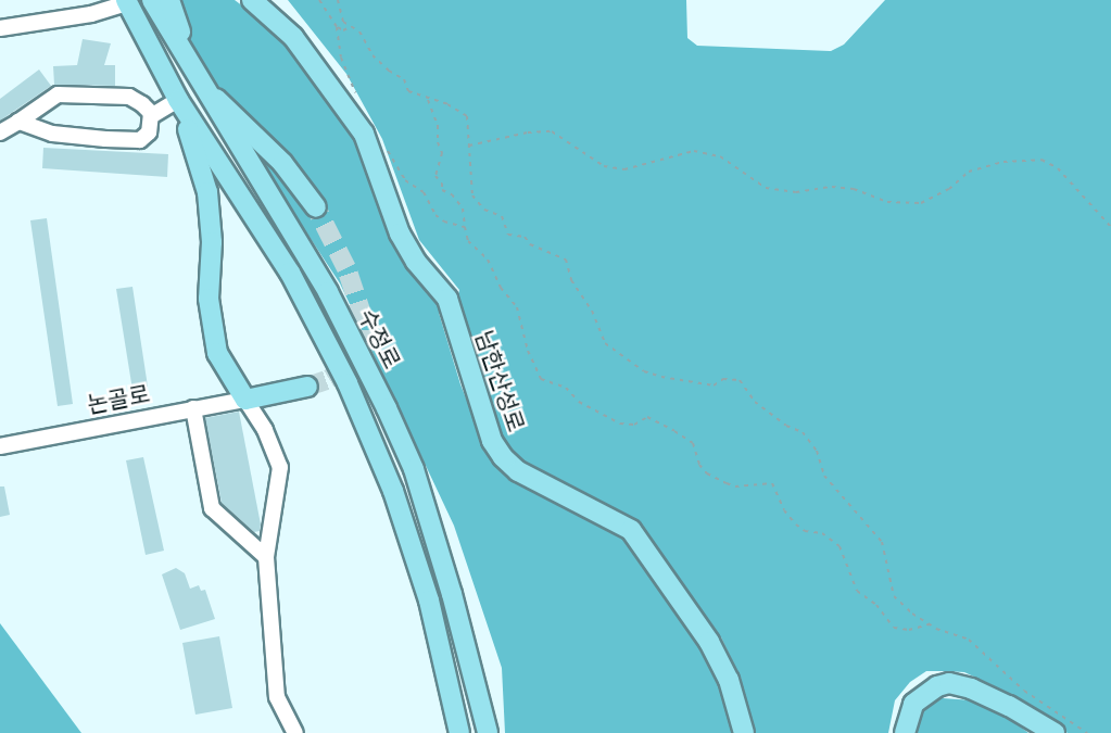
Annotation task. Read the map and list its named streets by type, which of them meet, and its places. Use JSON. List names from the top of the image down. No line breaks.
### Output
{"streets":{"main road":["수정로","남한산성로"],"street":["논골로"]}}
